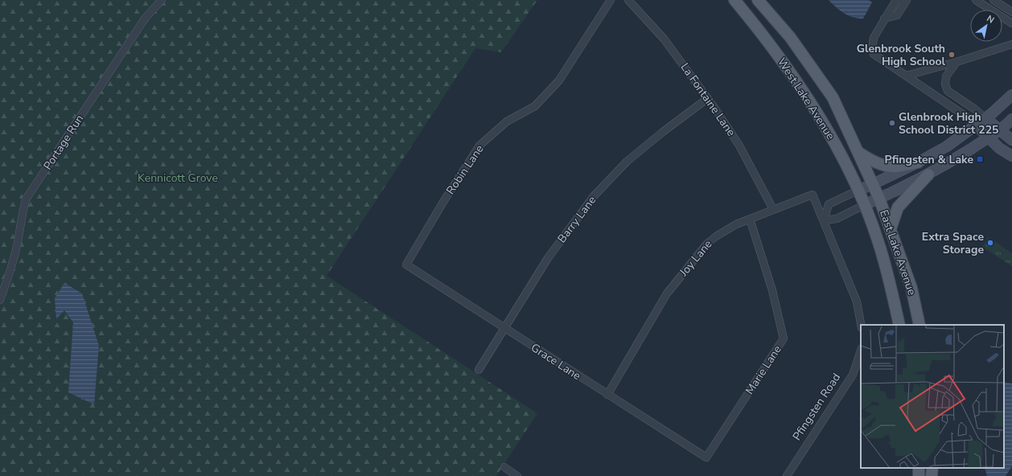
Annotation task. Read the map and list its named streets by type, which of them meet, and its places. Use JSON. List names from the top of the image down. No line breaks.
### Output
{"streets":{"main road":["West Lake Avenue","East Lake Avenue"],"street":["La Fontaine Lane","Portage Run","Robin Lane","Barry Lane","Joy Lane","Grace Lane","Marie Lane","Pfingsten Road"]},"crossings":[["West Lake Avenue","East Lake Avenue"],["La Fontaine Lane","Barry Lane"],["La Fontaine Lane","Joy Lane"],["Robin Lane","Grace Lane"],["Barry Lane","Grace Lane"],["Joy Lane","Grace Lane"],["Joy Lane","Marie Lane"],["Grace Lane","Marie Lane"]],"parks":["Kennicott Grove"],"places":{"other":["Glenbrook South High School","Glenbrook High School District 225","Extra Space Storage"],"transit":["Pfingsten & Lake"]},"north":"top right"}
